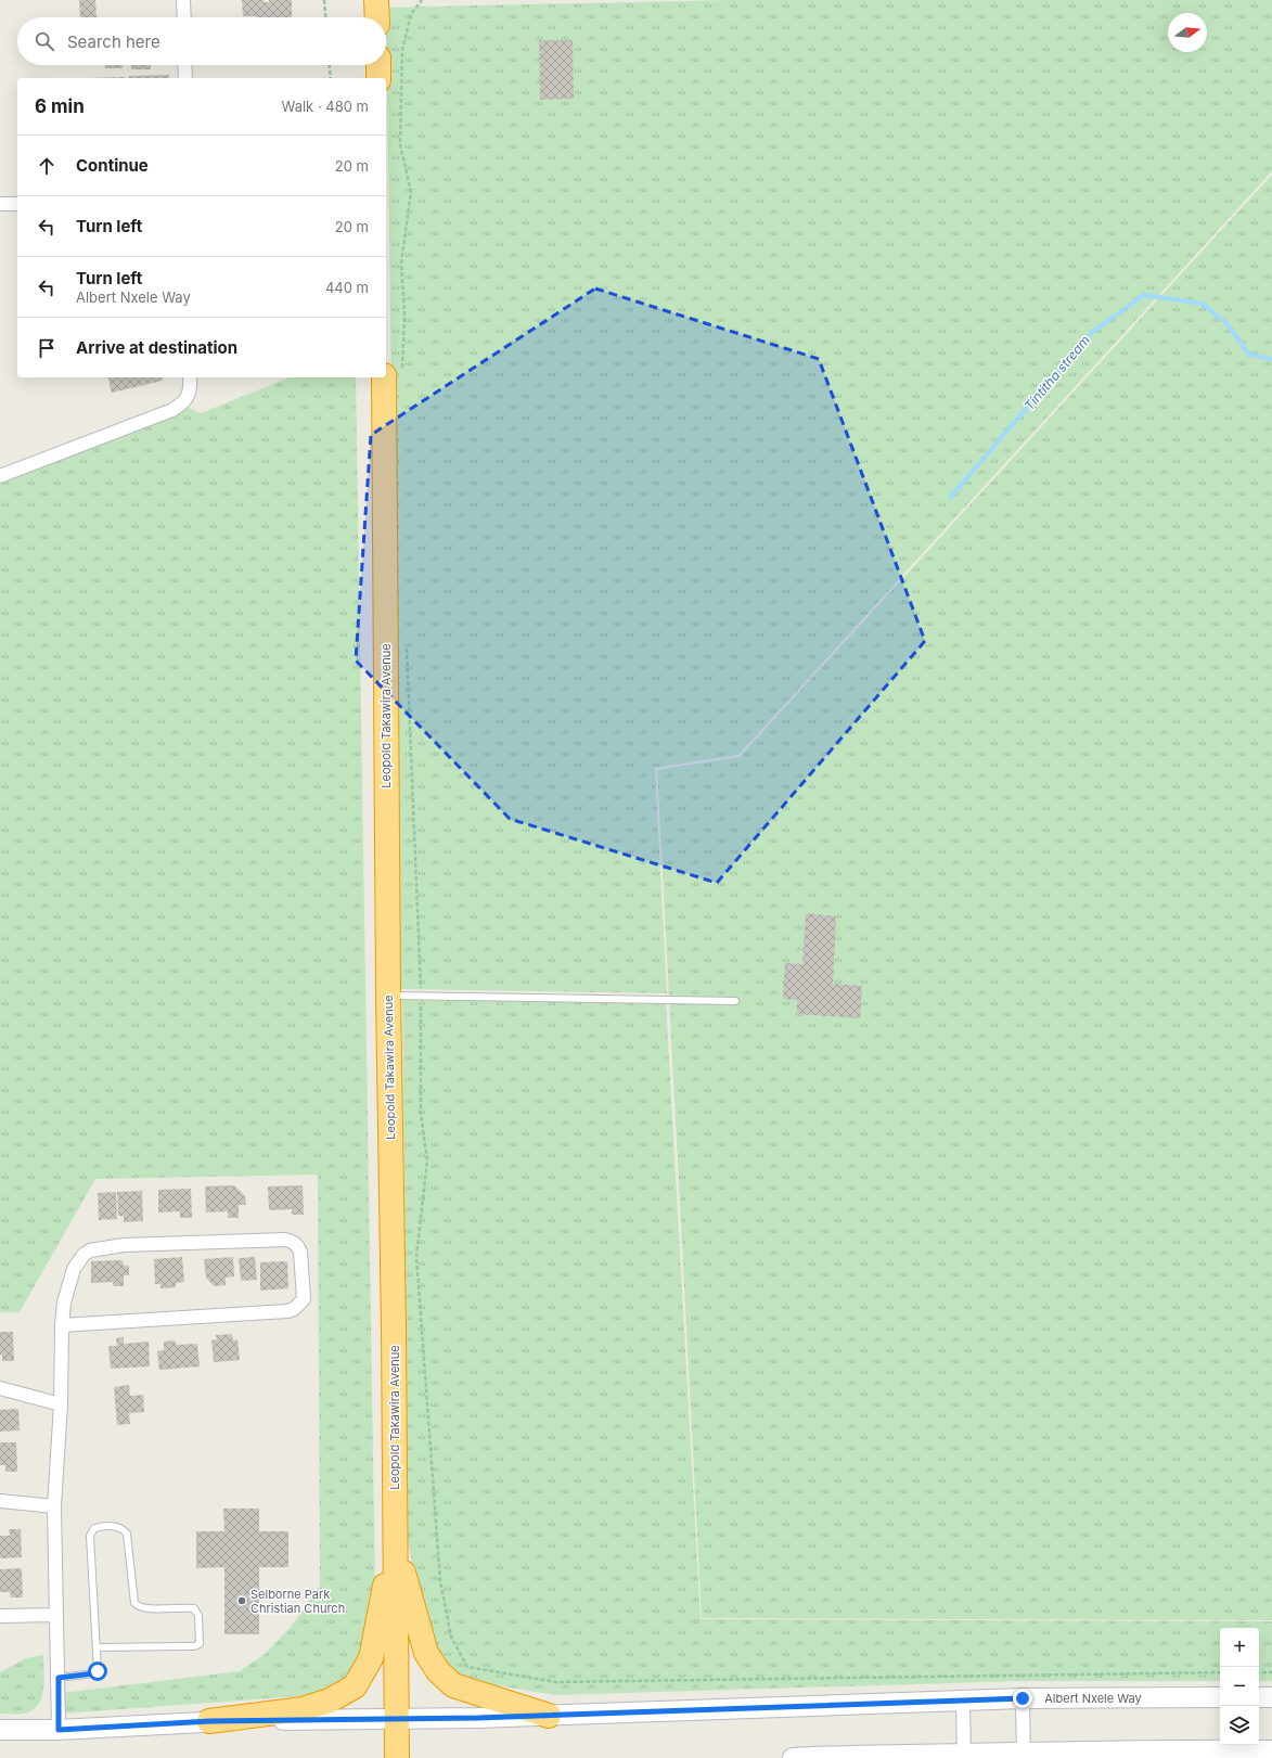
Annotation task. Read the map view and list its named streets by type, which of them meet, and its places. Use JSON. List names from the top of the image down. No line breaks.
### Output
{"streets":{"highway":["Leopold Takawira Avenue"],"main road":["Albert Nxele Way"]},"crossings":[["Leopold Takawira Avenue","Albert Nxele Way"]],"water":["Tintitha stream"],"places":["Selborne Park Christian Church"],"north":"right","page":{"search":"Search here","heading":["6 min","Walk · 480 m"],"list":[["Continue","20 m"],["Turn left","20 m"],["Turn left","Albert Nxele Way","440 m"],"Arrive at destination"],"map_buttons":["+","−"]}}
